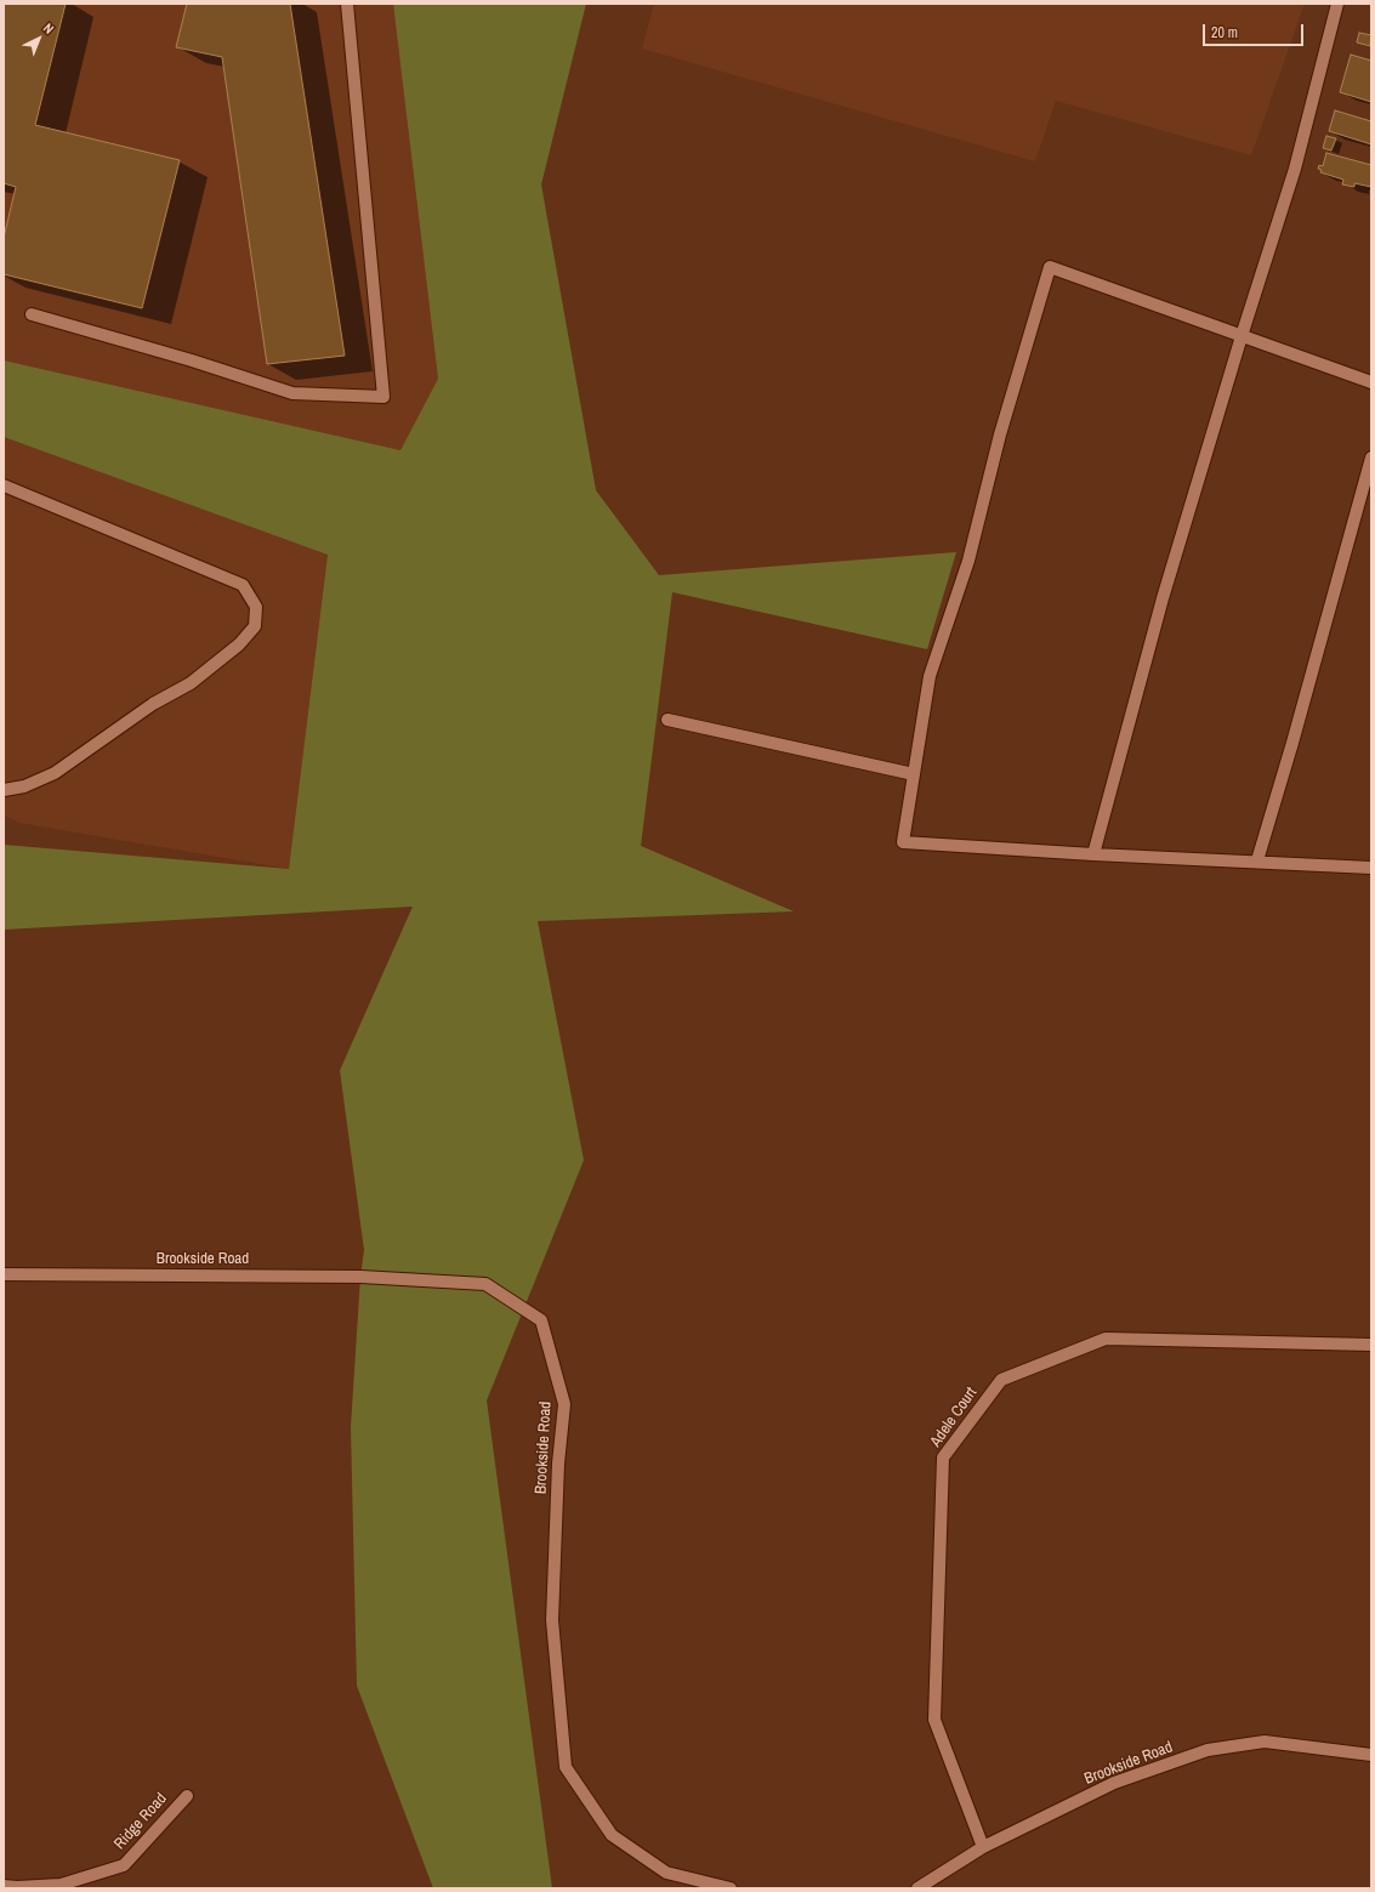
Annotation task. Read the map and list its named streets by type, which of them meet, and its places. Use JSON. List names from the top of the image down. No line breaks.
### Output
{"streets":{"street":["Brookside Road","Adele Court","Ridge Road"]},"crossings":[["Brookside Road","Adele Court"]],"scale_bar":"20 m","north":"top right"}
